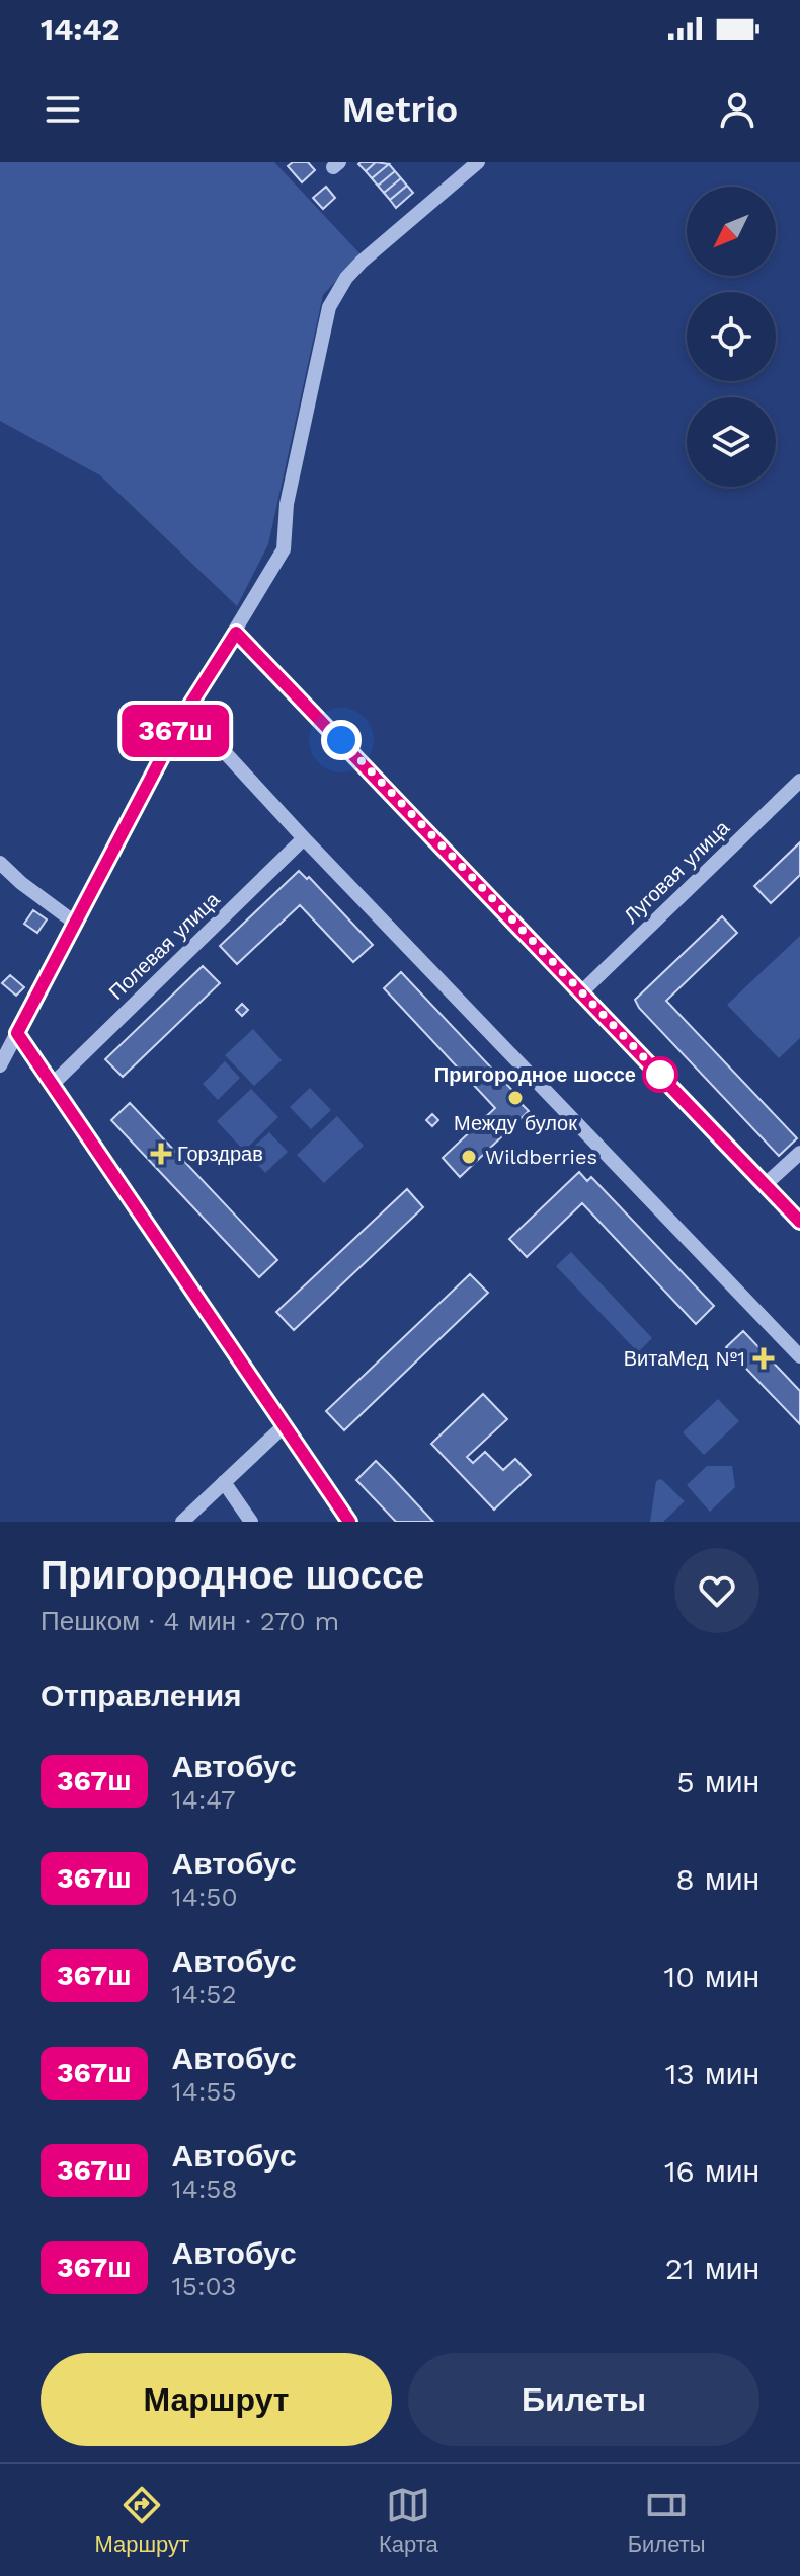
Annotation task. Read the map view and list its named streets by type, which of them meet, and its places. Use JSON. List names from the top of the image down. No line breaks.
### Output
{"streets":{"street":["Луговая улица","Полевая улица"]},"places":{"other":["Пригородное шоссе","Между булок","Wildberries"],"health":["Горздрав","ВитаМед №1"]},"lines":["bus line 367ш"],"north":"bottom left","page":{"status":"14:42","header":"Metrio","on_map":"367ш","heading":[["Пригородное шоссе","Пешком · 4 мин · 270 m"],"Отправления"],"list":[{"mark":"367ш","name":"Автобус","note":"14:47","value":"5 мин"},{"mark":"367ш","name":"Автобус","note":"14:50","value":"8 мин"},{"mark":"367ш","name":"Автобус","note":"14:52","value":"10 мин"},{"mark":"367ш","name":"Автобус","note":"14:55","value":"13 мин"},{"mark":"367ш","name":"Автобус","note":"14:58","value":"16 мин"},{"mark":"367ш","name":"Автобус","note":"15:03","value":"21 мин"}],"buttons":["Маршрут","Билеты"],"tabs":["Маршрут","Карта","Билеты"]}}
